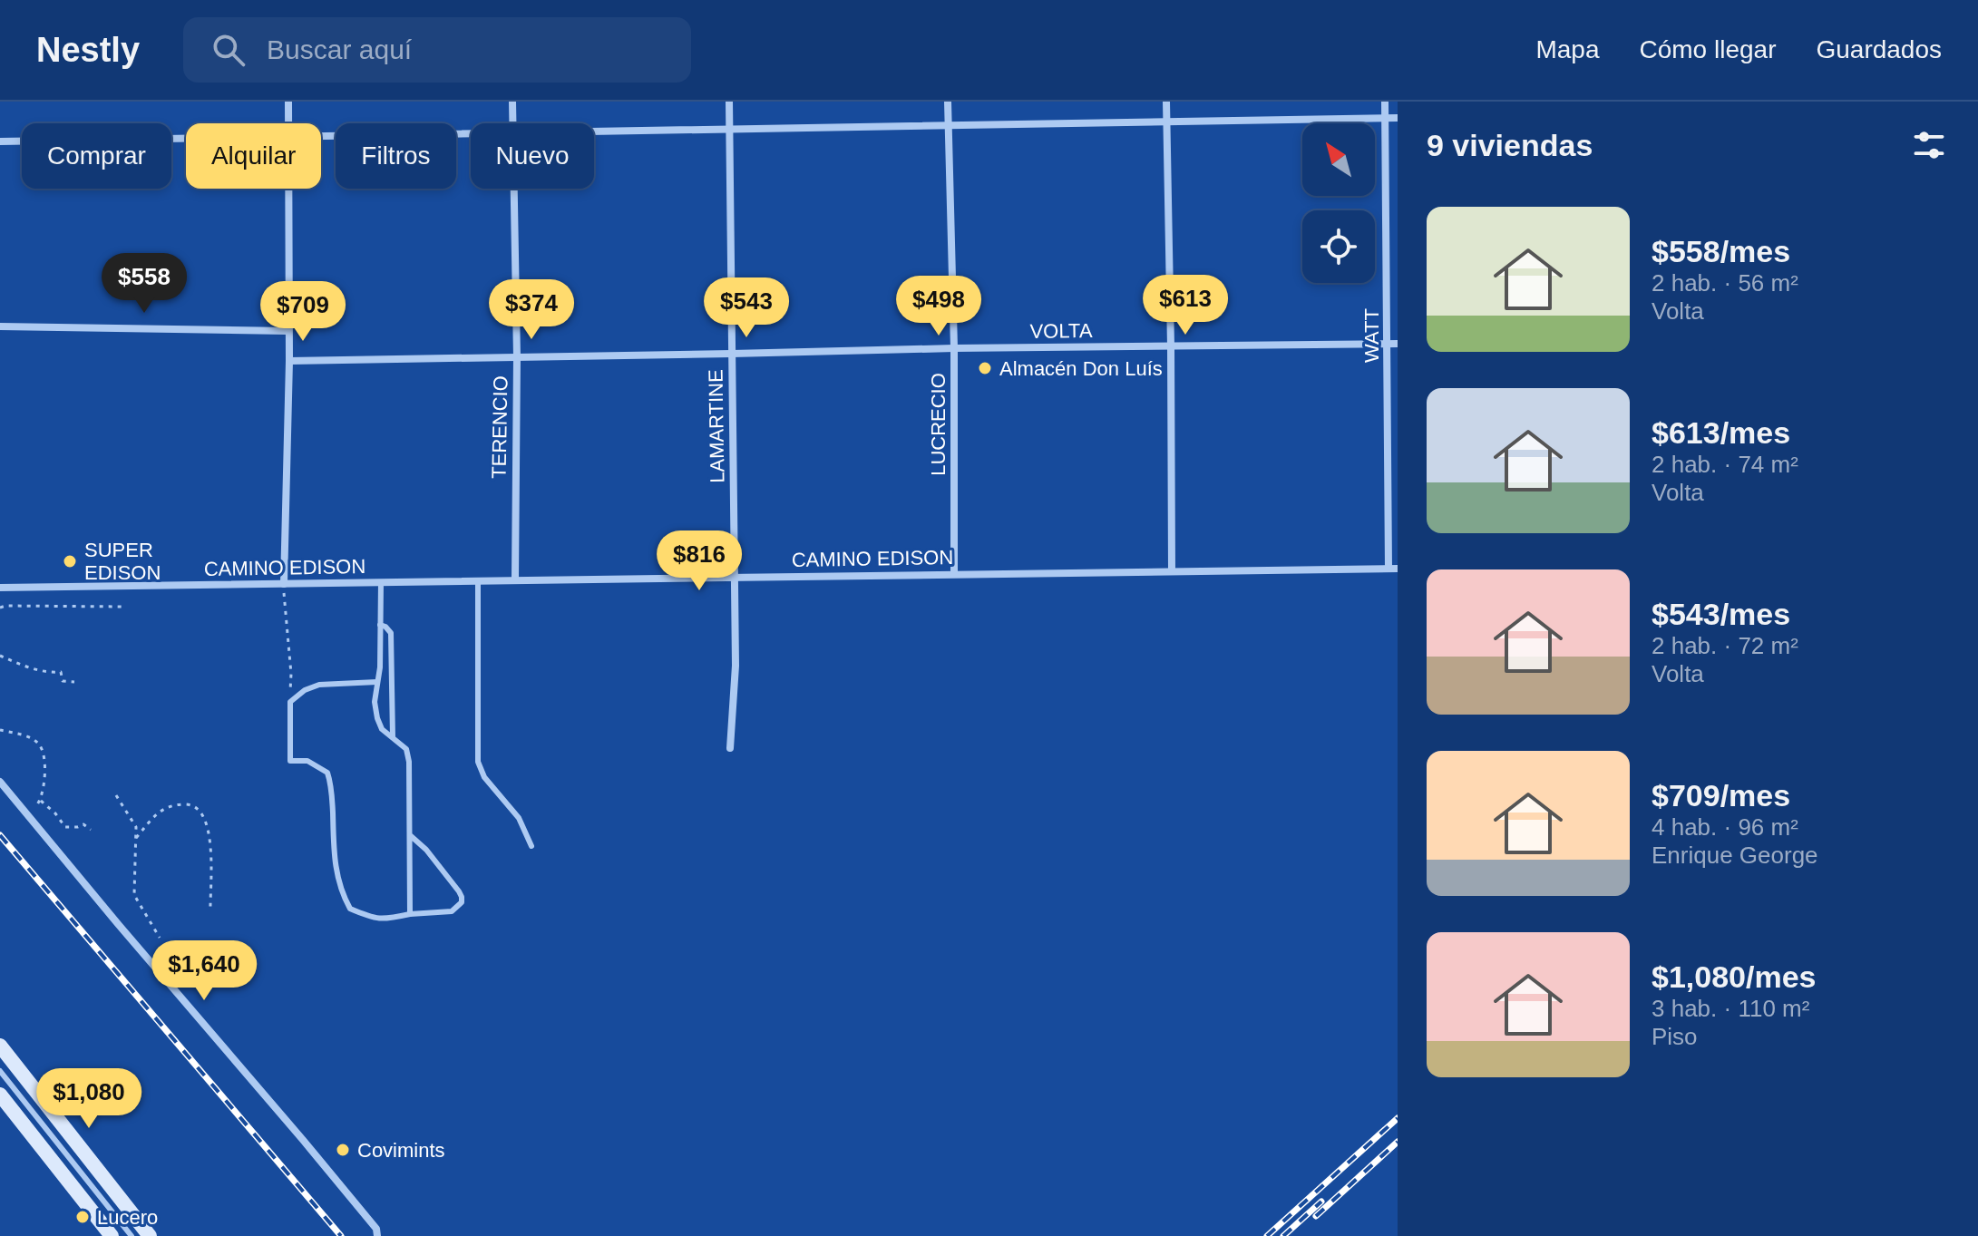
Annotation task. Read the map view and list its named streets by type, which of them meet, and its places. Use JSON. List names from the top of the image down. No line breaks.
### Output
{"streets":{"street":["VOLTA","WATT","LUCRECIO","LAMARTINE","TERENCIO","CAMINO EDISON"]},"crossings":[["VOLTA","WATT"],["VOLTA","LUCRECIO"],["VOLTA","LAMARTINE"],["VOLTA","TERENCIO"],["WATT","CAMINO EDISON"],["LUCRECIO","CAMINO EDISON"],["LAMARTINE","CAMINO EDISON"],["TERENCIO","CAMINO EDISON"]],"places":["Almacén Don Luís","SUPER EDISON","Covimints","Lucero"],"north":"top left","page":{"header":"Nestly","search":"Buscar aquí","nav":["Mapa","Cómo llegar","Guardados"],"heading":"9 viviendas","chip":["Comprar","Alquilar","Filtros","Nuevo"],"list":[{"name":"$558/mes","note":"2 hab. · 56 m² · Volta"},{"name":"$613/mes","note":"2 hab. · 74 m² · Volta"},{"name":"$543/mes","note":"2 hab. · 72 m² · Volta"},{"name":"$709/mes","note":"4 hab. · 96 m² · Enrique George"},{"name":"$1,080/mes","note":"3 hab. · 110 m² · Piso"}],"price":["$558","$613","$498","$543","$374","$709","$816","$1,640","$1,080"]}}
